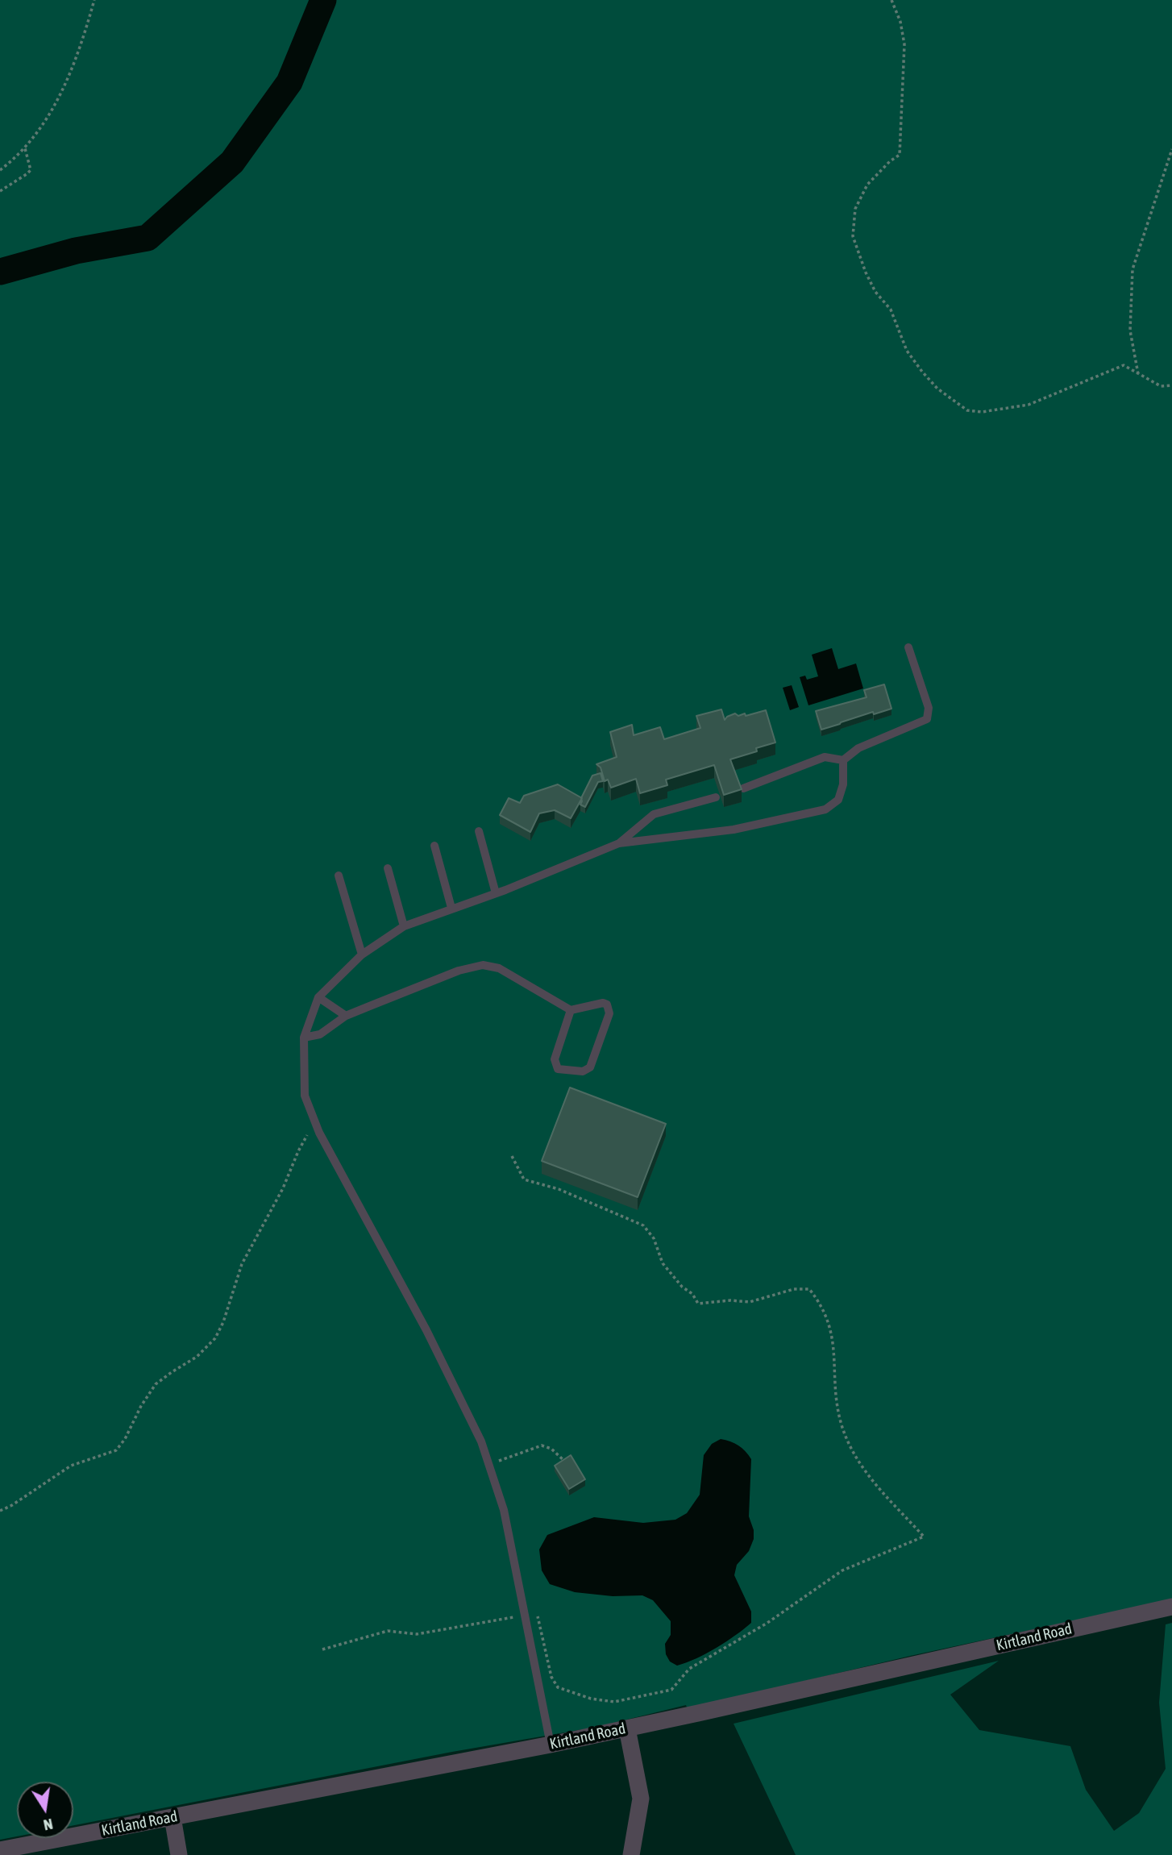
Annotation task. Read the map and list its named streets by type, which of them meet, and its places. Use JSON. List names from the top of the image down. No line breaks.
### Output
{"streets":{"street":["Kirtland Road"]},"north":"bottom"}
